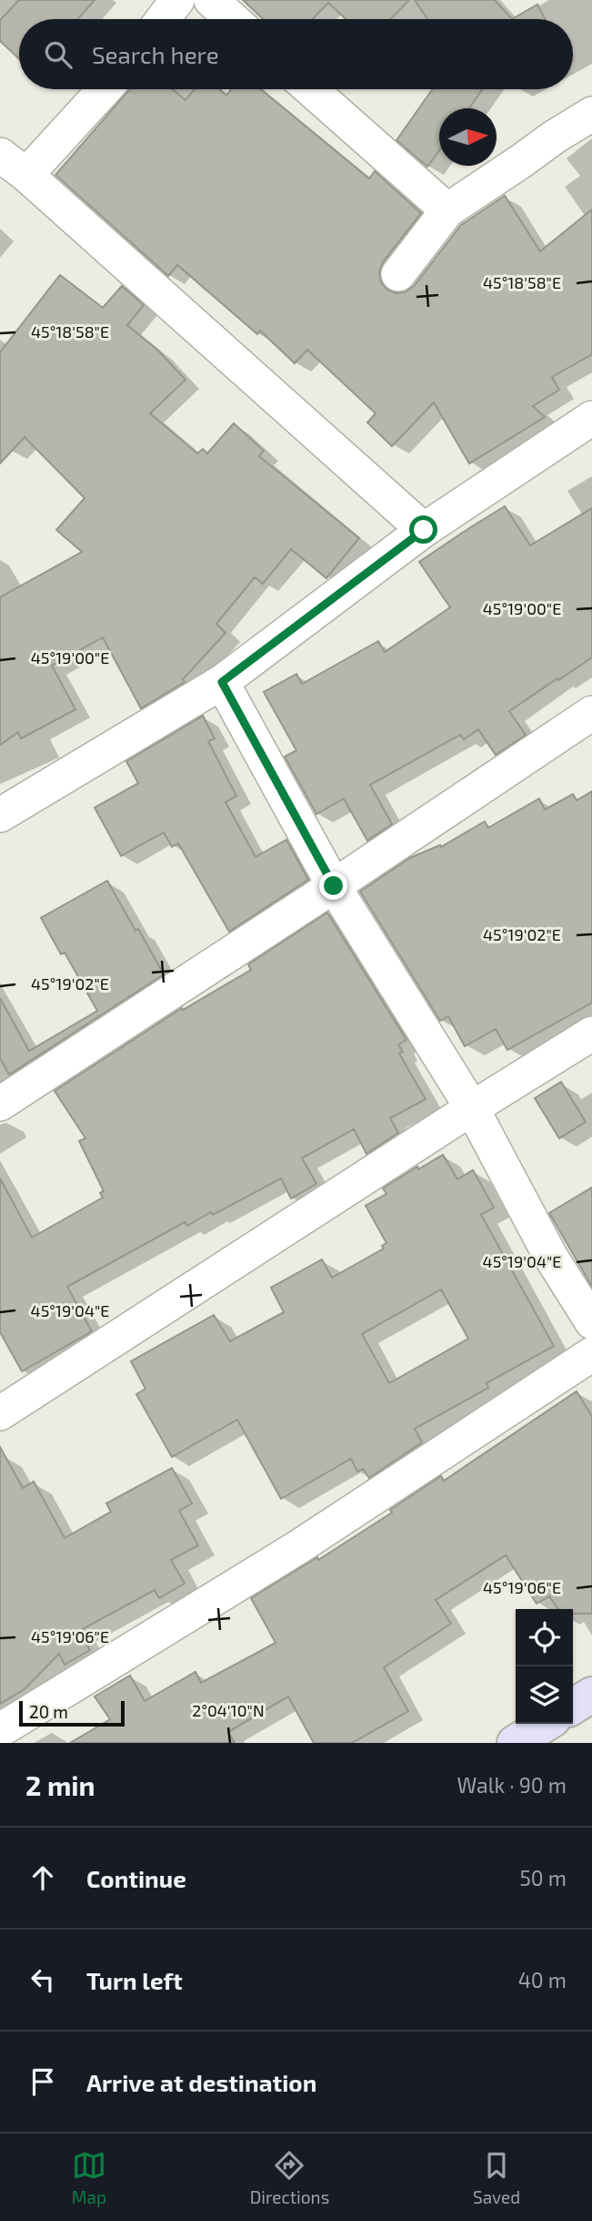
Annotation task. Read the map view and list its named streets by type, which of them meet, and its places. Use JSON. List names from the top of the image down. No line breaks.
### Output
{"scale_bar":"20 m","north":"right","page":{"search":"Search here","scale":"20 m","heading":["2 min","Walk · 90 m"],"list":[["Continue","50 m"],["Turn left","40 m"],"Arrive at destination"],"nav":["Map","Directions","Saved"]},"coordinates":["45°18'58\"E","45°19'00\"E","45°19'02\"E","45°19'04\"E","45°19'06\"E","2°04'10\"N"]}
